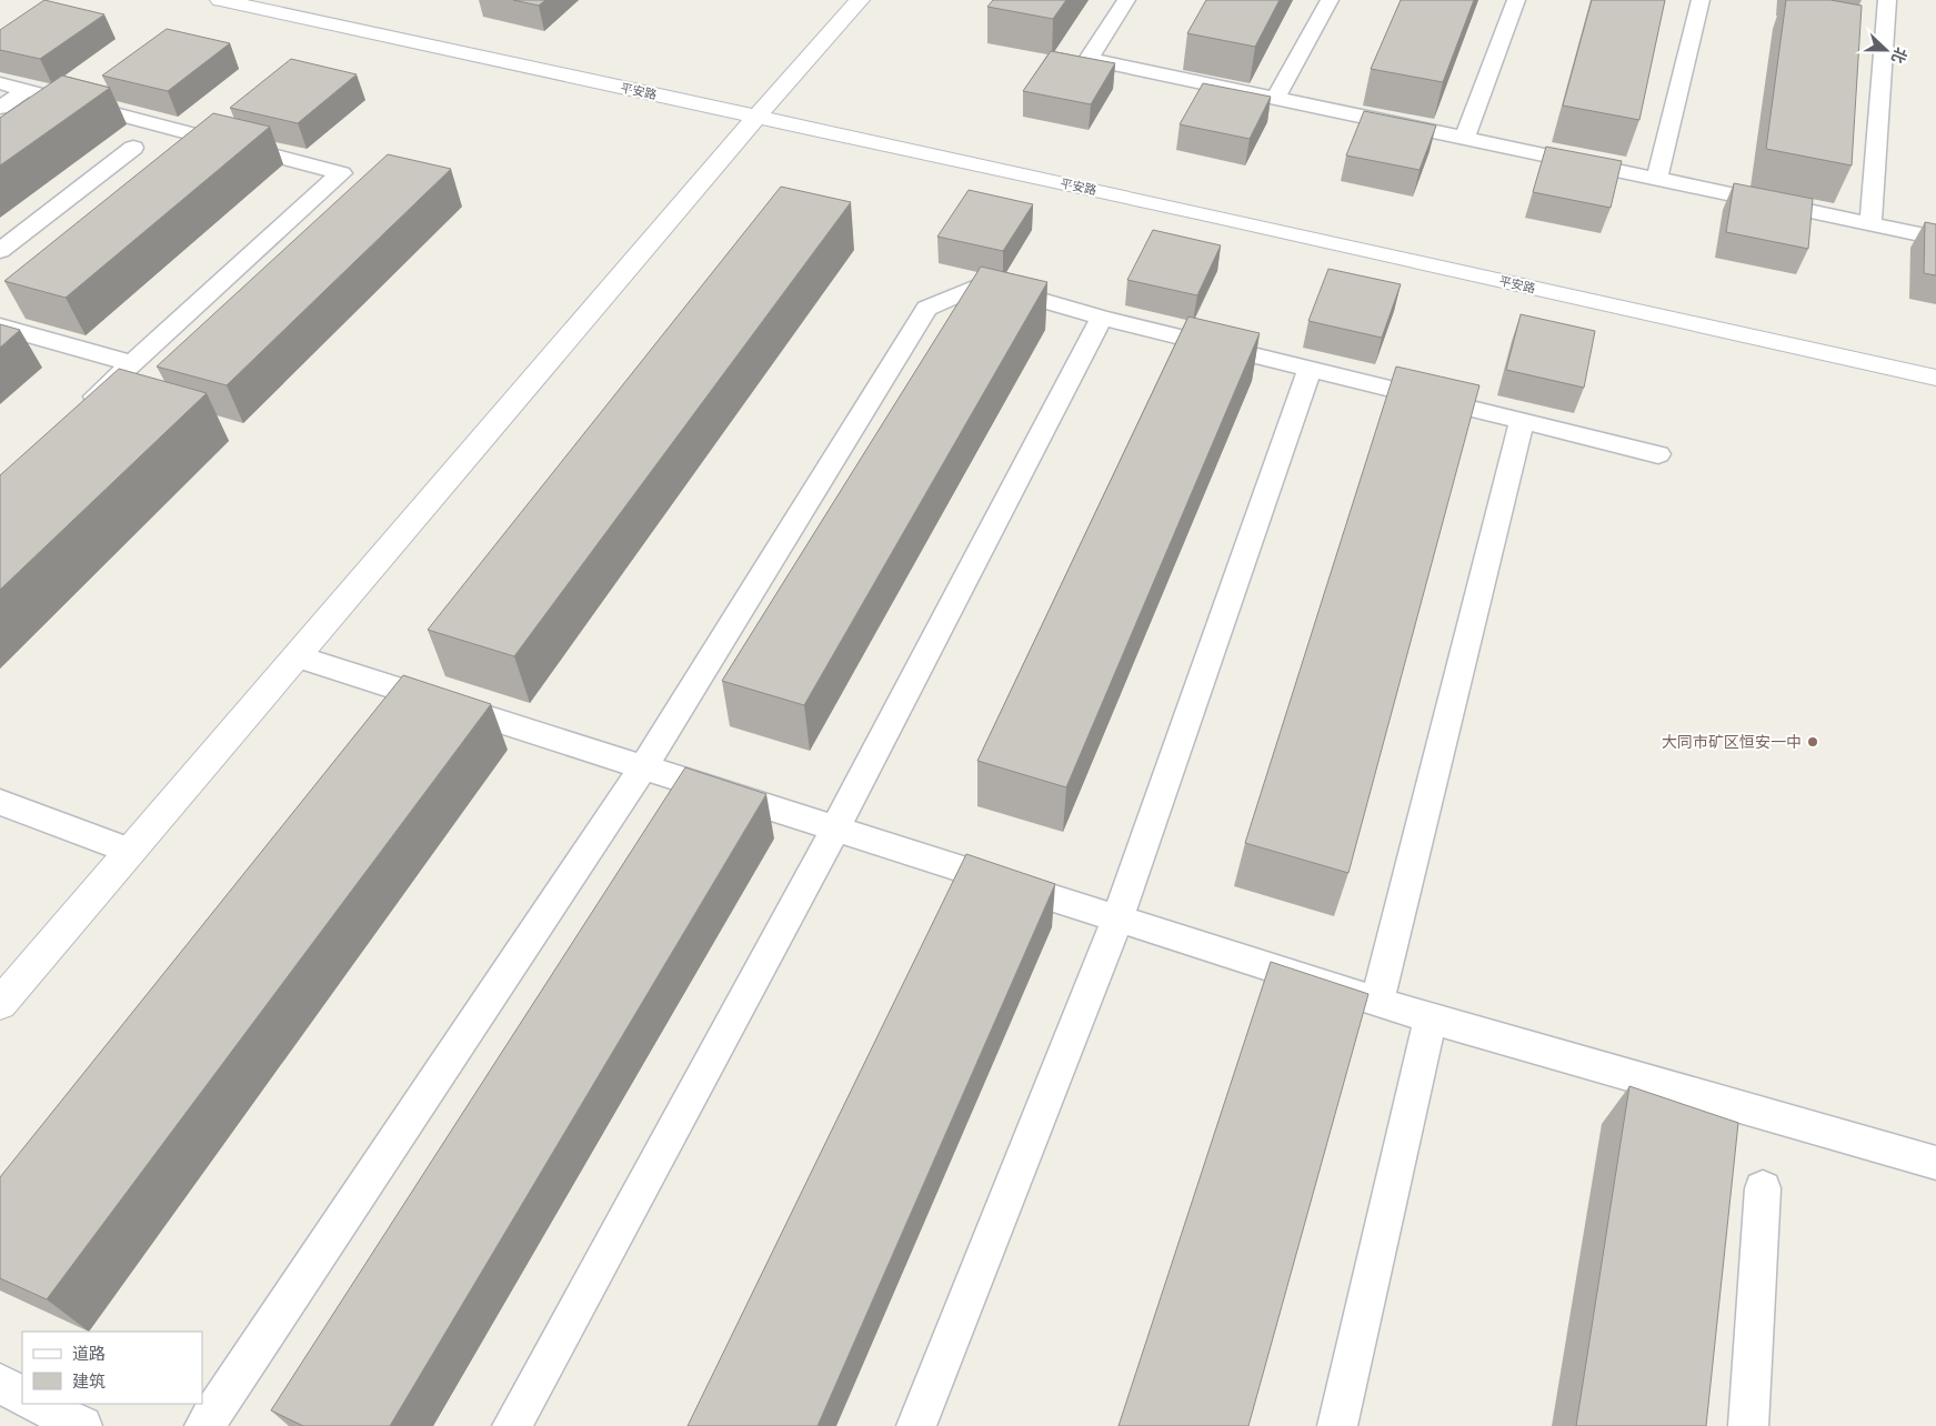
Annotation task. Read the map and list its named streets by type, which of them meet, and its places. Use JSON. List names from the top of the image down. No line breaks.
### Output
{"streets":{"street":["平安路"]},"places":["大同市矿区恒安一中"],"legend":["道路","建筑"],"north":"right"}
